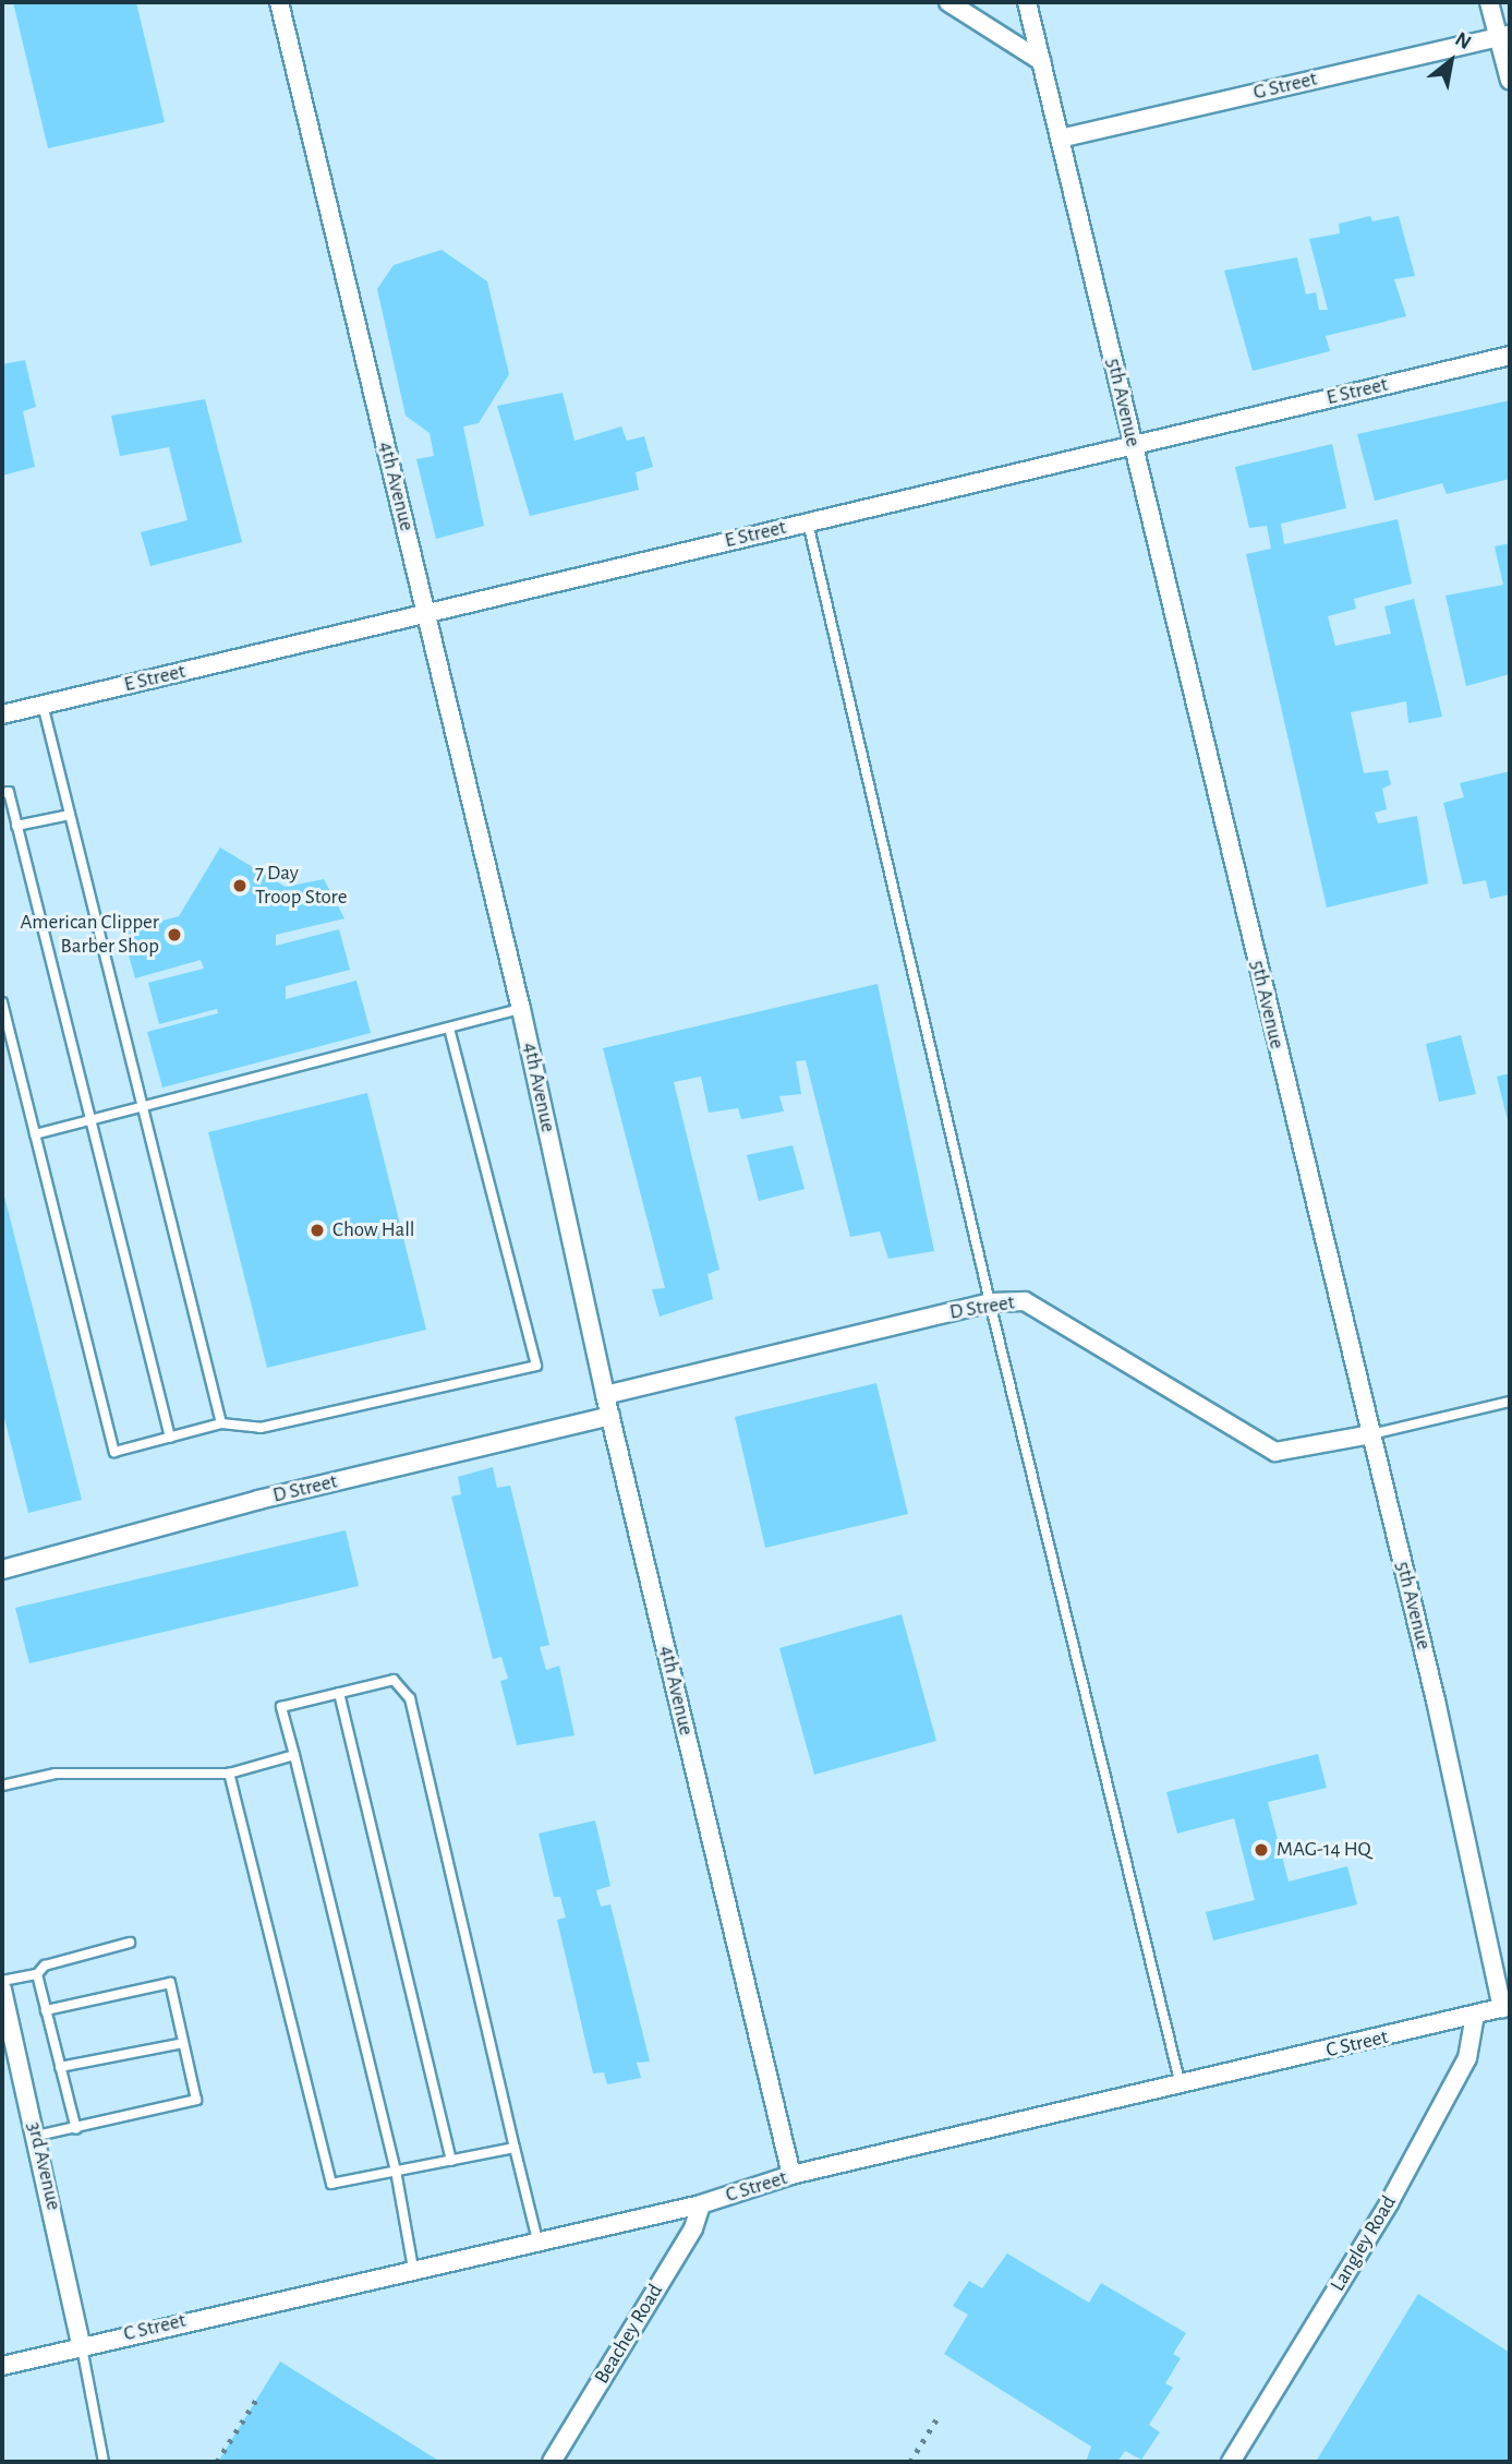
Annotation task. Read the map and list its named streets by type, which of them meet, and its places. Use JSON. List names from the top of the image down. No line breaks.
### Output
{"streets":{"street":["G Street","E Street","5th Avenue","4th Avenue","D Street","C Street","3rd Avenue","Langley Road","Beachey Road"]},"crossings":[["G Street","5th Avenue"],["E Street","5th Avenue"],["E Street","4th Avenue"],["5th Avenue","D Street"],["5th Avenue","C Street"],["4th Avenue","D Street"],["4th Avenue","C Street"],["C Street","3rd Avenue"],["C Street","Langley Road"],["C Street","Beachey Road"]],"places":["7 Day Troop Store","American Clipper Barber Shop","Chow Hall","MAG-14 HQ"],"north":"top right"}
